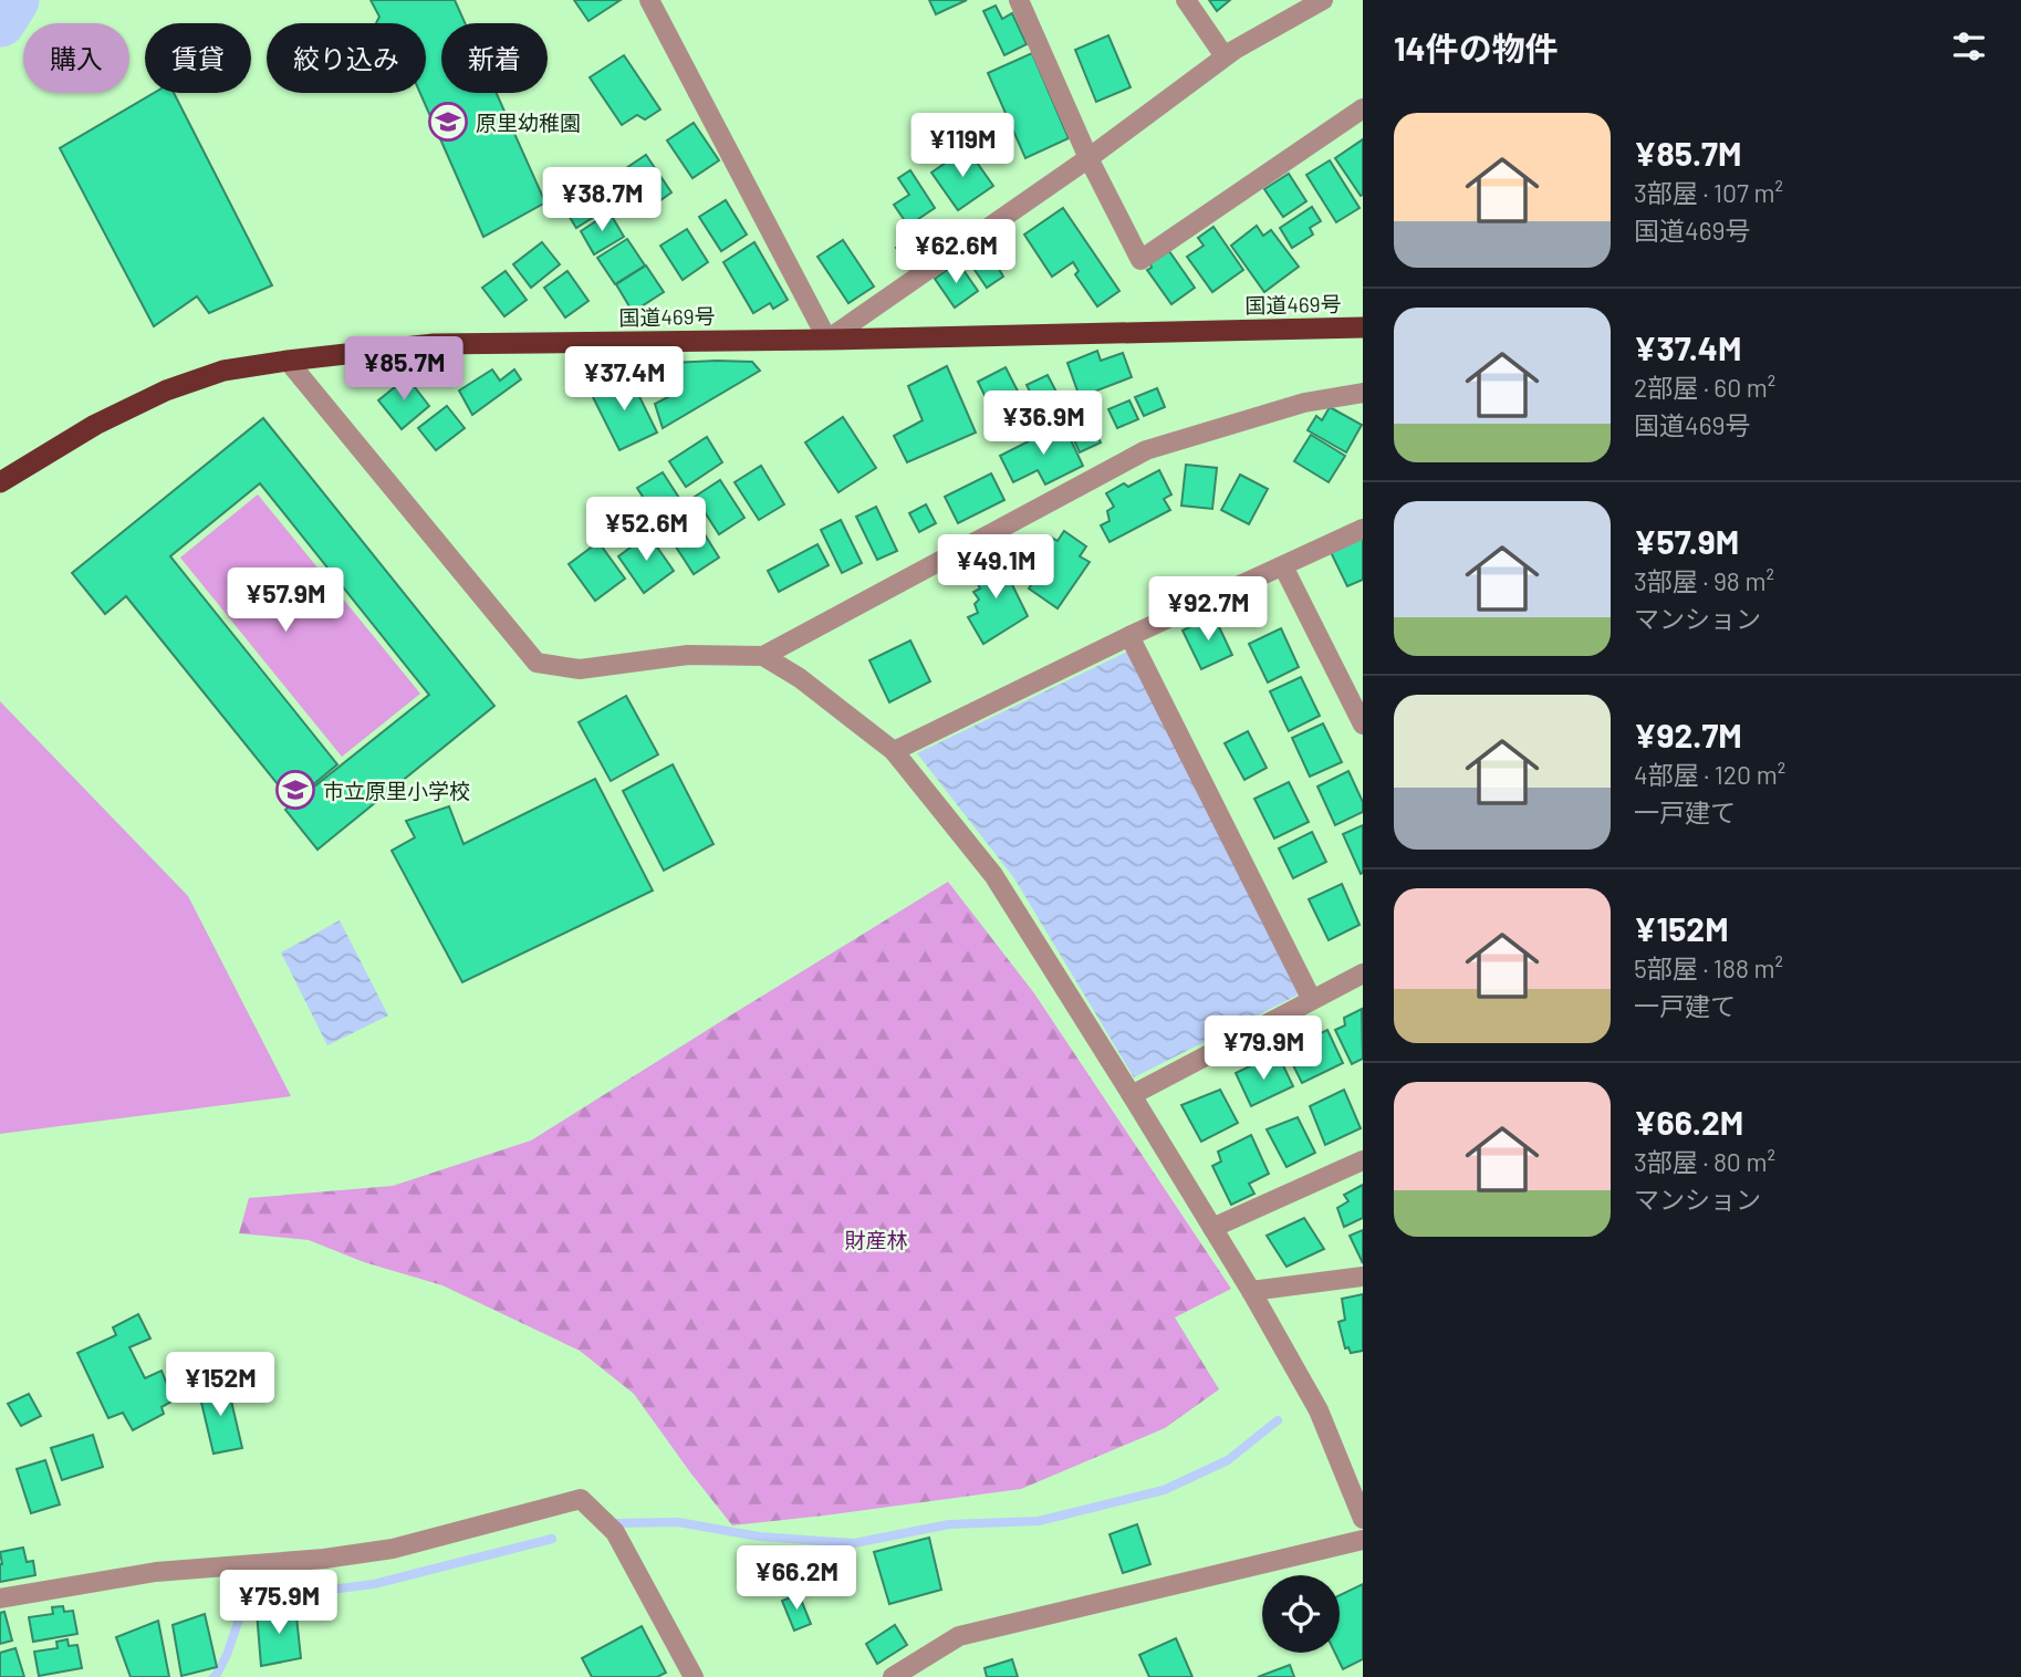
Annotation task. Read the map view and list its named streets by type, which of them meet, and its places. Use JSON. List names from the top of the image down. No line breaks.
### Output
{"streets":{"highway":["国道469号"]},"parks":["財産林"],"places":{"school or university":["原里幼稚園","市立原里小学校"]},"page":{"heading":"14件の物件","chip":["購入","賃貸","絞り込み","新着"],"list":[{"name":"¥85.7M","note":"3部屋 · 107 m² · 国道469号"},{"name":"¥37.4M","note":"2部屋 · 60 m² · 国道469号"},{"name":"¥57.9M","note":"3部屋 · 98 m² · マンション"},{"name":"¥92.7M","note":"4部屋 · 120 m² · 一戸建て"},{"name":"¥152M","note":"5部屋 · 188 m² · 一戸建て"},{"name":"¥66.2M","note":"3部屋 · 80 m² · マンション"}],"price":["¥119M","¥38.7M","¥62.6M","¥85.7M","¥37.4M","¥36.9M","¥52.6M","¥49.1M","¥57.9M","¥92.7M","¥79.9M","¥152M","¥66.2M","¥75.9M"]}}
